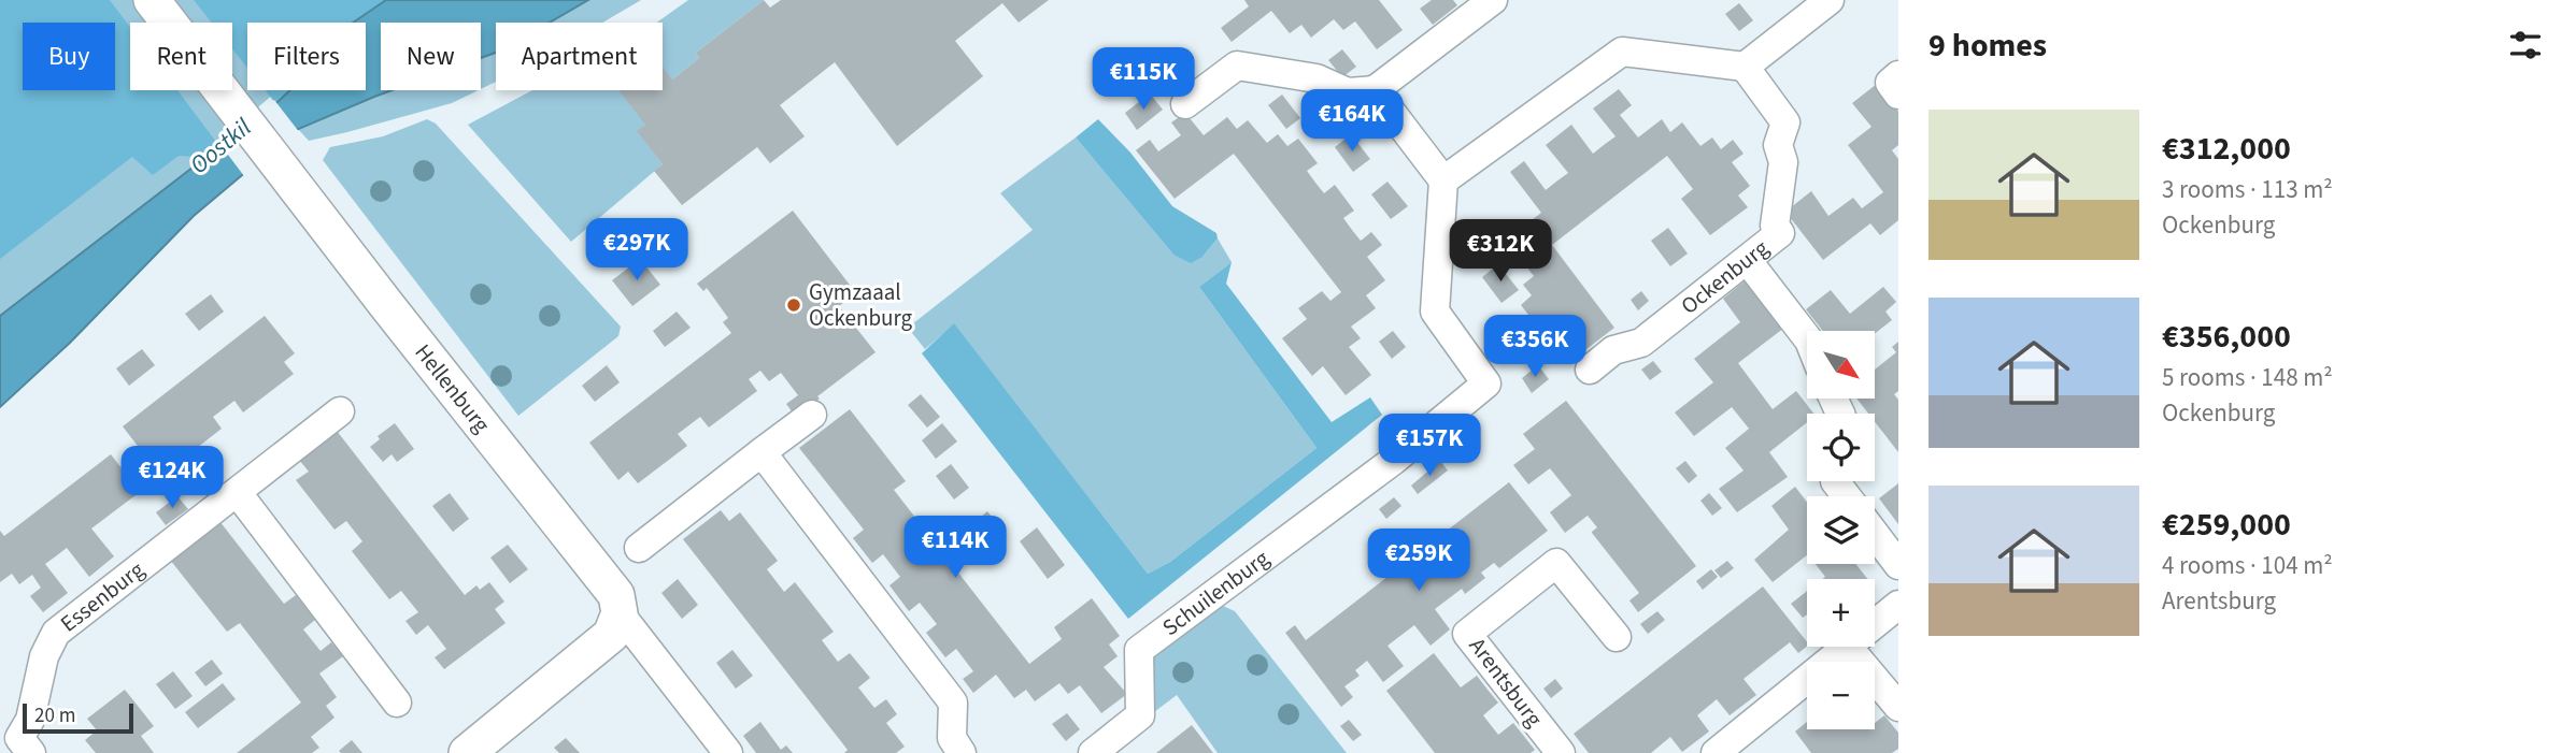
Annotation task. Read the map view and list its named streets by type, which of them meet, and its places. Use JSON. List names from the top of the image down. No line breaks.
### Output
{"streets":{"street":["Ockenburg","Hellenburg","Schuilenburg","Essenburg","Arentsburg"]},"water":["Oostkil"],"places":["Gymzaaal Ockenburg"],"scale_bar":"20 m","north":"bottom right","page":{"heading":"9 homes","chip":["Buy","Rent","Filters","New","Apartment"],"price":["€115K","€164K","€297K","€312K","€356K","€157K","€124K","€114K","€259K"],"list":[{"name":"€312,000","note":"3 rooms · 113 m² · Ockenburg"},{"name":"€356,000","note":"5 rooms · 148 m² · Ockenburg"},{"name":"€259,000","note":"4 rooms · 104 m² · Arentsburg"}],"map_buttons":["+","−"],"scale":"20 m"}}
